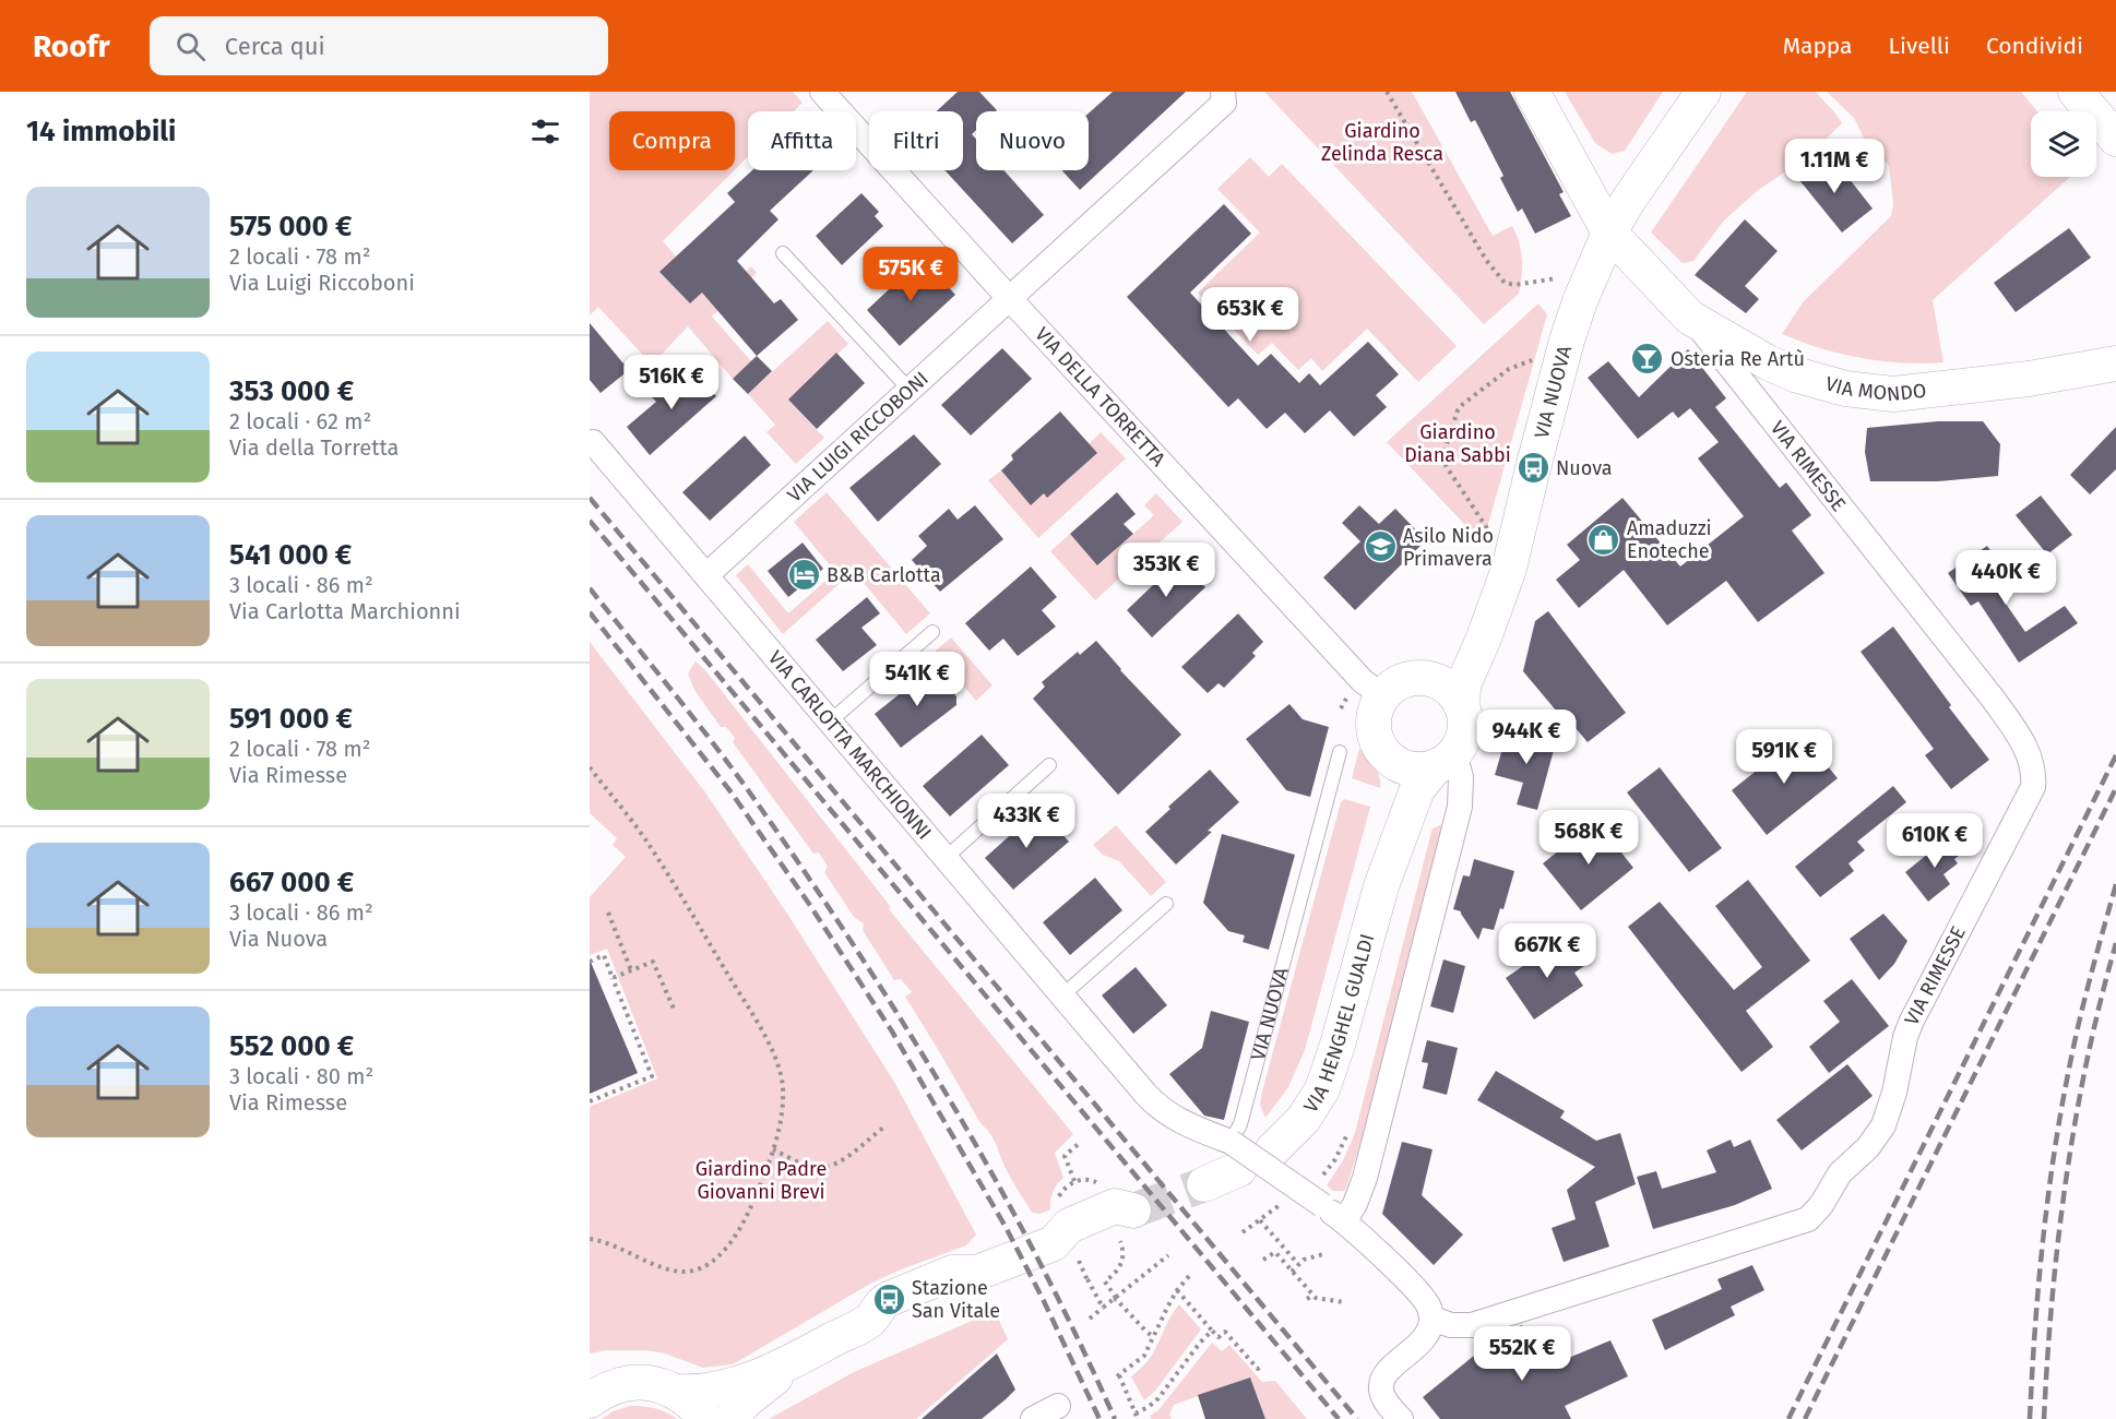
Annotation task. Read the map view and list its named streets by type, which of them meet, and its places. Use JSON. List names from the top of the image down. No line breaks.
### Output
{"streets":{"main road":["VIA MONDO","VIA NUOVA","VIA HENGHEL GUALDI"],"street":["VIA DELLA TORRETTA","VIA LUIGI RICCOBONI","VIA RIMESSE","VIA CARLOTTA MARCHIONNI"]},"crossings":[["VIA MONDO","VIA NUOVA"],["VIA MONDO","VIA RIMESSE"],["VIA NUOVA","VIA DELLA TORRETTA"],["VIA NUOVA","VIA CARLOTTA MARCHIONNI"],["VIA NUOVA","VIA HENGHEL GUALDI"],["VIA DELLA TORRETTA","VIA LUIGI RICCOBONI"],["VIA DELLA TORRETTA","VIA HENGHEL GUALDI"],["VIA LUIGI RICCOBONI","VIA CARLOTTA MARCHIONNI"]],"parks":["Giardino Zelinda Resca","Giardino Diana Sabbi","Giardino Padre Giovanni Brevi"],"places":{"bar":["Osteria Re Artù"],"bus stop":["Nuova","Stazione San Vitale"],"shop":["Amaduzzi Enoteche"],"school or university":["Asilo Nido Primavera"],"hotel":["B&B Carlotta"]},"page":{"header":"Roofr","search":"Cerca qui","nav":["Mappa","Livelli","Condividi"],"heading":"14 immobili","chip":["Compra","Affitta","Filtri","Nuovo"],"price":["1.11M €","575K €","653K €","516K €","353K €","440K €","541K €","944K €","591K €","433K €","568K €","610K €","667K €","552K €"],"list":[{"name":"575 000 €","note":"2 locali · 78 m² · Via Luigi Riccoboni"},{"name":"353 000 €","note":"2 locali · 62 m² · Via della Torretta"},{"name":"541 000 €","note":"3 locali · 86 m² · Via Carlotta Marchionni"},{"name":"591 000 €","note":"2 locali · 78 m² · Via Rimesse"},{"name":"667 000 €","note":"3 locali · 86 m² · Via Nuova"},{"name":"552 000 €","note":"3 locali · 80 m² · Via Rimesse"}]}}
